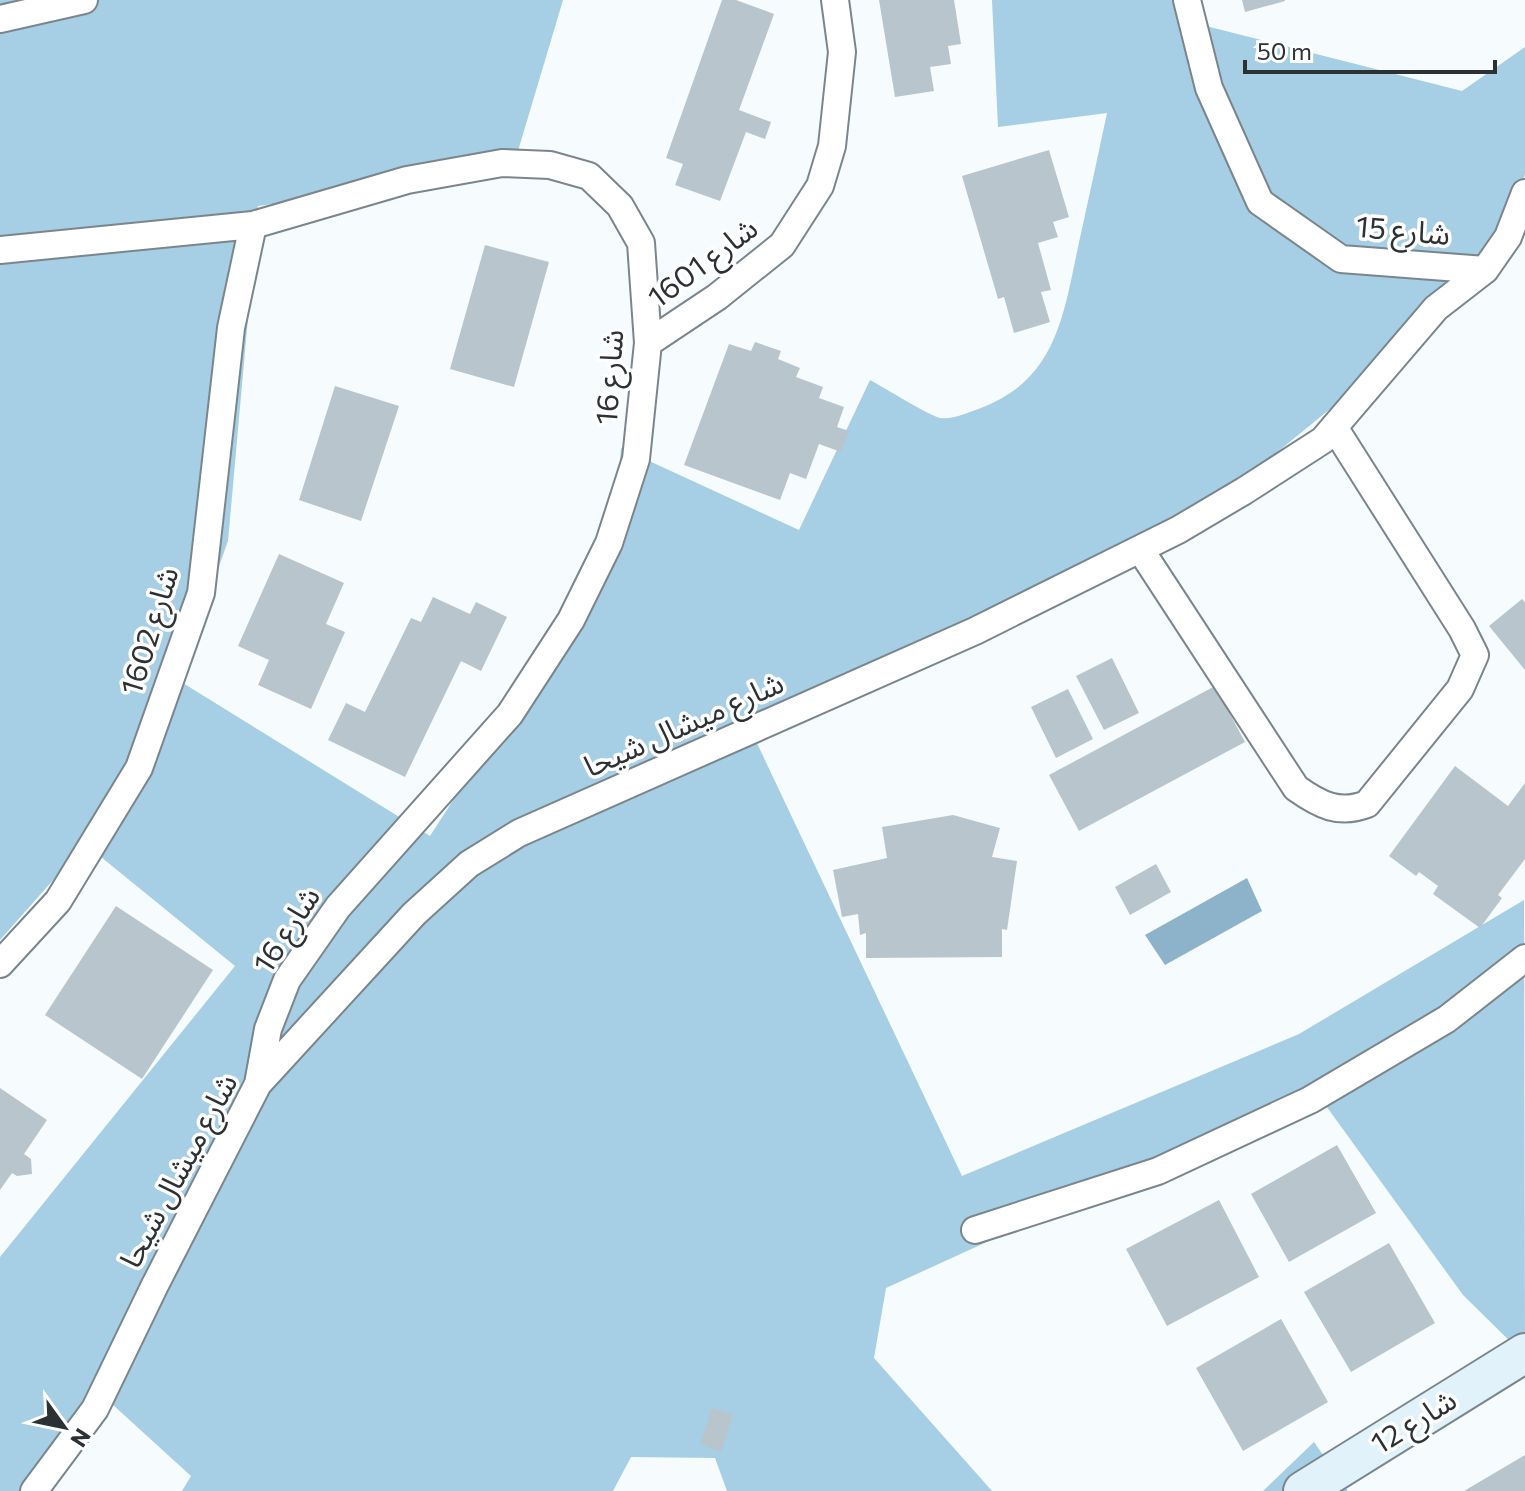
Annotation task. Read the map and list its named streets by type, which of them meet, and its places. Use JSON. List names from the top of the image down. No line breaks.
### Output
{"streets":{"main road":["شارع 12"],"street":["شارع 15","شارع 1601","شارع 16","شارع 1602","شارع ميشال شيحا"]},"crossings":[["شارع 15","شارع ميشال شيحا"],["شارع 1601","شارع 16"],["شارع 16","شارع 1602"],["شارع 16","شارع ميشال شيحا"]],"scale_bar":"50 m","north":"bottom right"}
